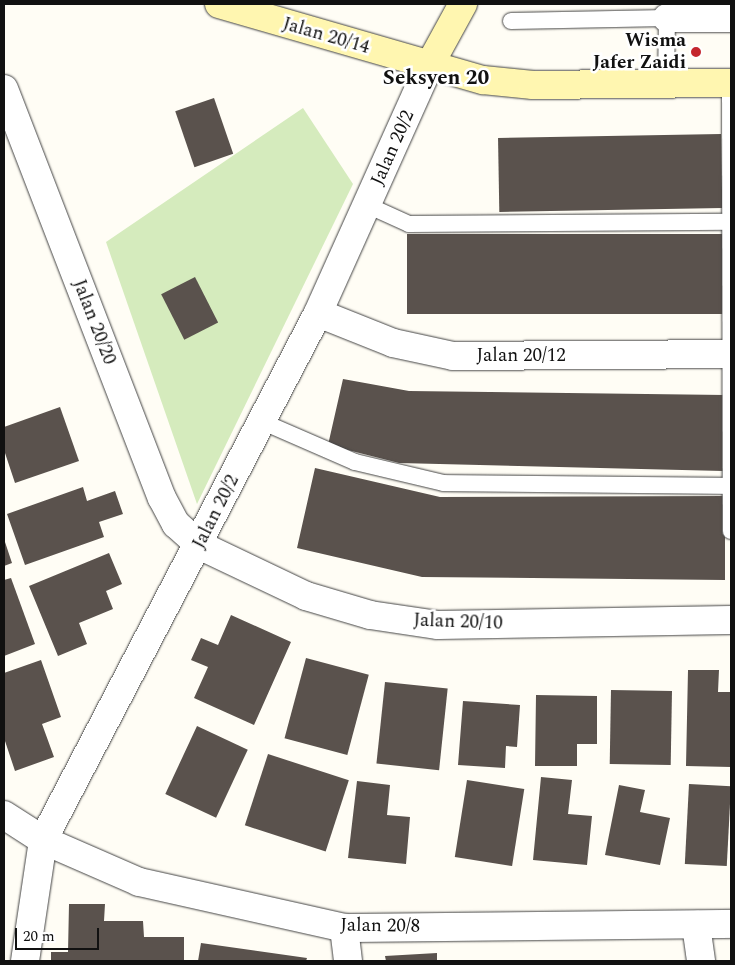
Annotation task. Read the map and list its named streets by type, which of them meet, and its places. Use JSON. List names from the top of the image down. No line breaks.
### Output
{"streets":{"street":["Jalan 20/14","Jalan 20/2","Jalan 20/20","Jalan 20/12","Jalan 20/10","Jalan 20/8"]},"crossings":[["Jalan 20/14","Jalan 20/2"],["Jalan 20/2","Jalan 20/20"],["Jalan 20/2","Jalan 20/12"],["Jalan 20/2","Jalan 20/10"],["Jalan 20/2","Jalan 20/8"],["Jalan 20/20","Jalan 20/10"]],"districts":["Seksyen 20"],"places":["Wisma Jafer Zaidi"],"scale_bar":"20 m"}
